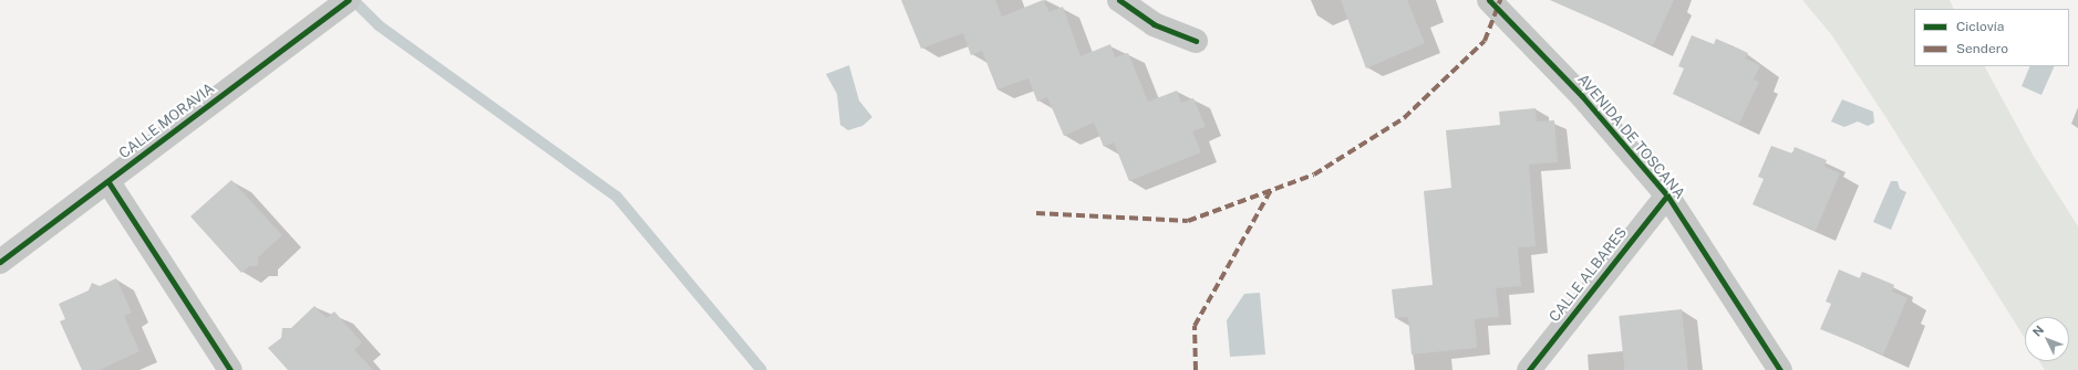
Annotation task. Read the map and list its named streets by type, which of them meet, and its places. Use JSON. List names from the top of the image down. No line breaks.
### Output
{"streets":{"street":["CALLE MORAVIA","AVENIDA DE TOSCANA","CALLE ALBARES"]},"crossings":[["AVENIDA DE TOSCANA","CALLE ALBARES"]],"legend":["Ciclovía","Sendero"],"north":"top left"}
